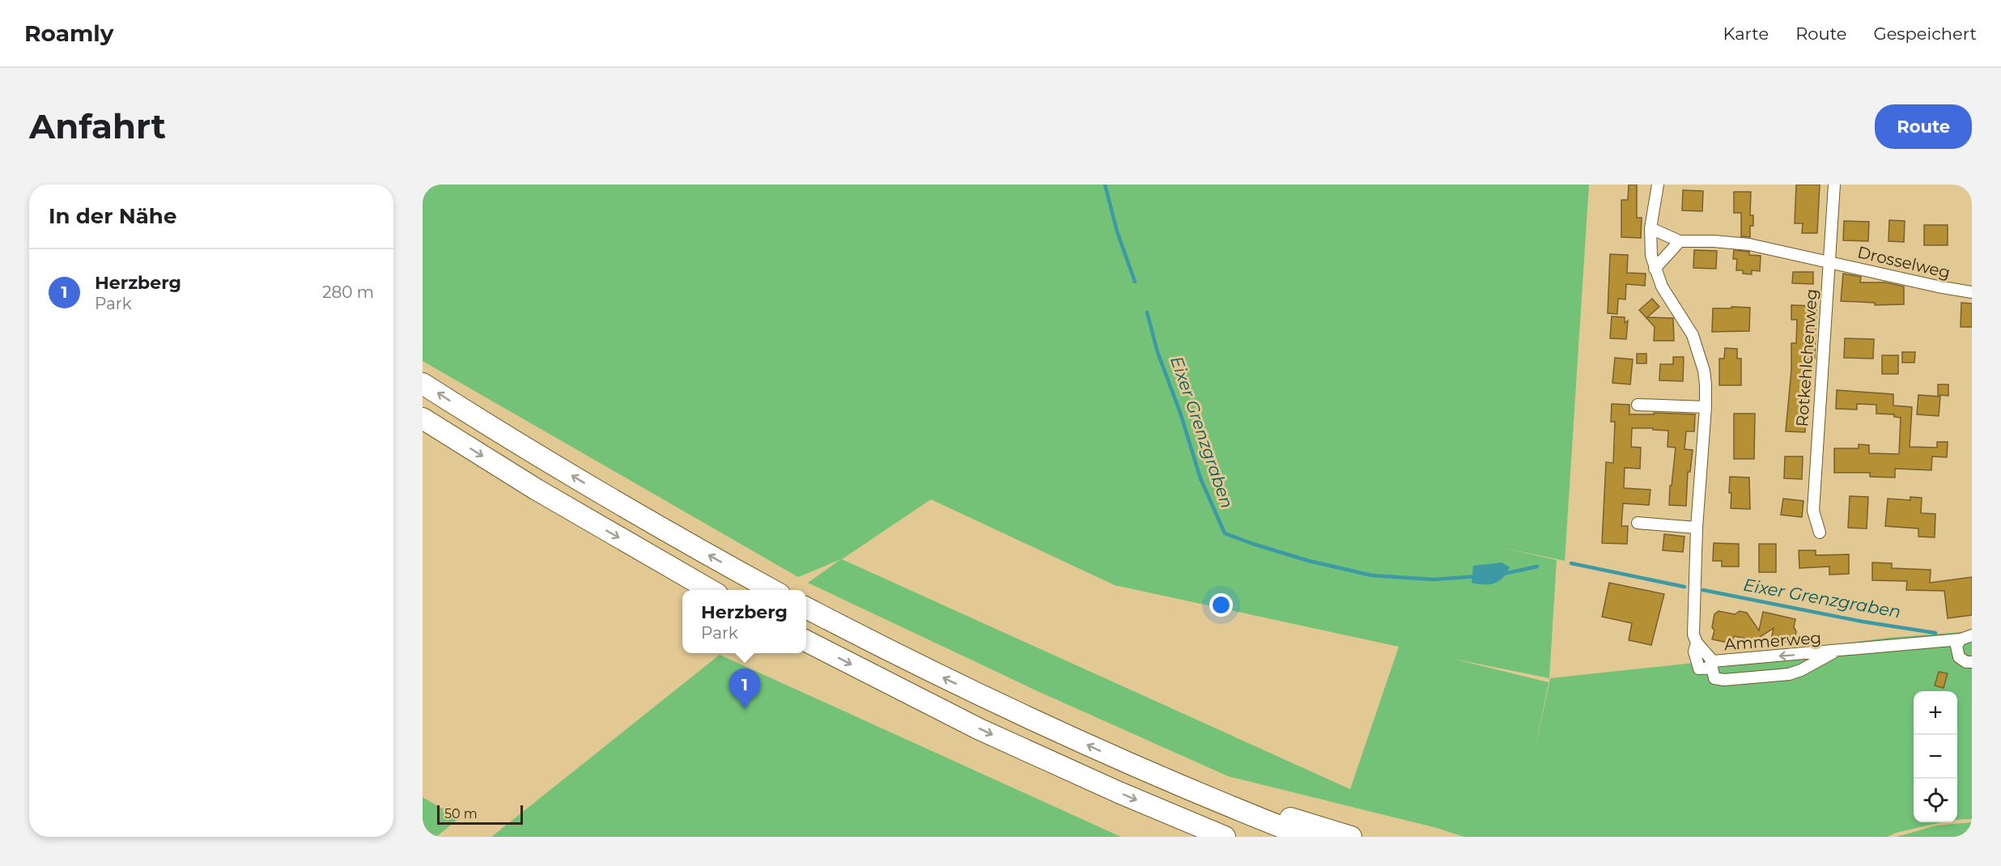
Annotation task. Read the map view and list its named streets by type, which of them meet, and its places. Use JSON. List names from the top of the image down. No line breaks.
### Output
{"streets":{"street":["Drosselweg","Rotkehlchenweg","Ammerweg"]},"crossings":[["Drosselweg","Rotkehlchenweg"]],"water":["Eixer Grenzgraben"],"scale_bar":"50 m","page":{"header":"Roamly","nav":["Karte","Route","Gespeichert"],"buttons":"Route","title":"Anfahrt","heading":"In der Nähe","list":[{"mark":"1","name":"Herzberg","note":"Park","value":"280 m"}],"popup":["Herzberg","Park"],"pins":"1","map_buttons":["+","−"],"scale":"50 m"}}
